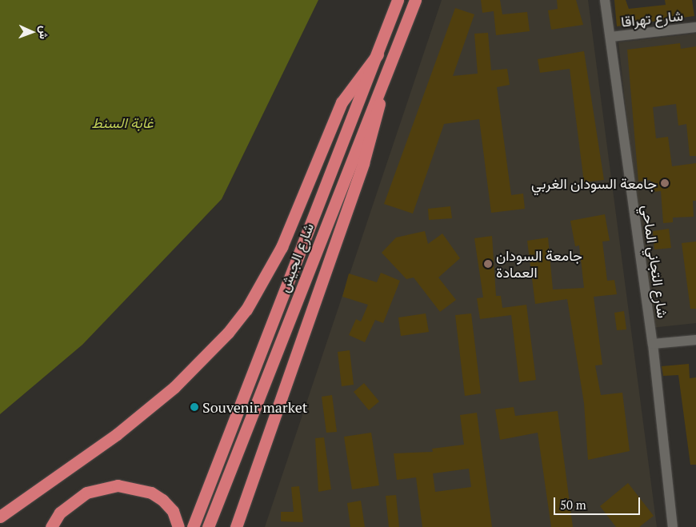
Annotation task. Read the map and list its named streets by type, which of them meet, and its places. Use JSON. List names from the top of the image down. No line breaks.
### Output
{"streets":{"highway":["شارع الجيش"],"street":["شارع تهراقا","شارع التجاني الماحي"]},"crossings":[["شارع تهراقا","شارع التجاني الماحي"]],"parks":["غابة السنط"],"places":["جامعة السودان الغربي","جامعة السودان العمادة","Souvenir market"],"scale_bar":"50 m","north":"right"}
